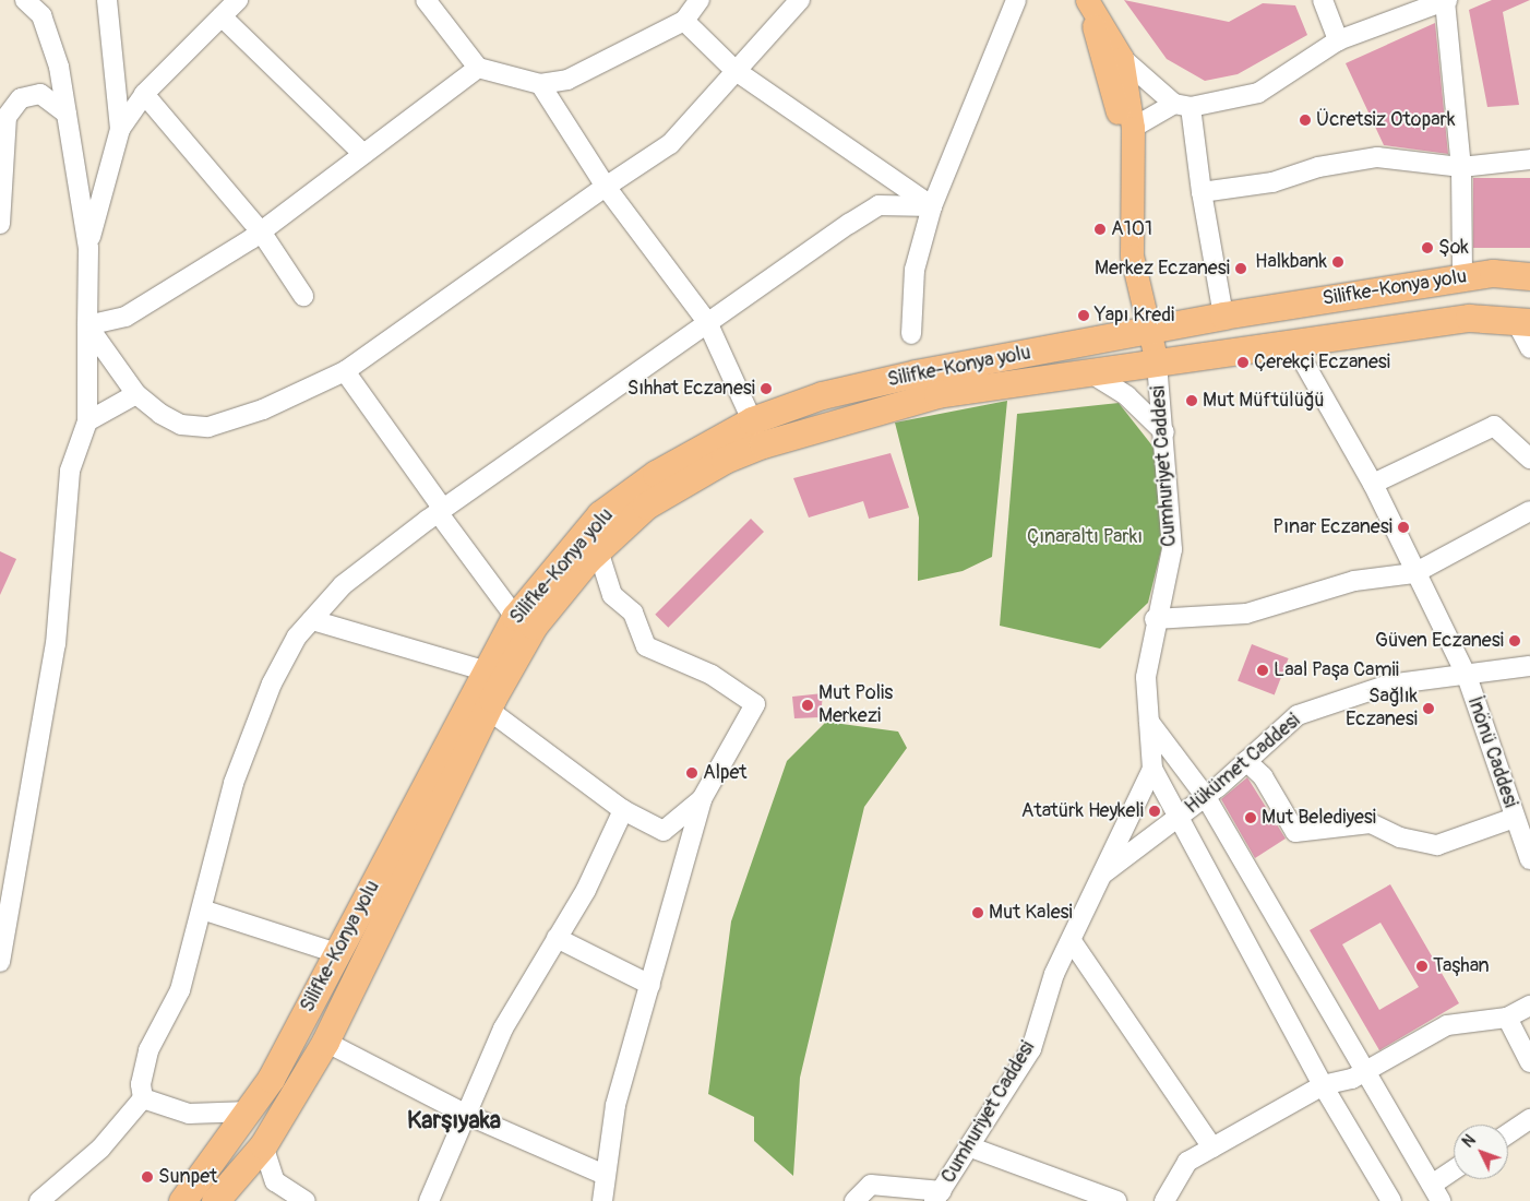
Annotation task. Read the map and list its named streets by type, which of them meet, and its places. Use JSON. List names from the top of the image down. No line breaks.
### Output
{"streets":{"highway":["Silifke-Konya yolu"],"street":["Cumhuriyet Caddesi","İnönü Caddesi","Hükümet Caddesi"]},"crossings":[["Silifke-Konya yolu","Cumhuriyet Caddesi"],["Silifke-Konya yolu","İnönü Caddesi"],["Cumhuriyet Caddesi","Hükümet Caddesi"],["İnönü Caddesi","Hükümet Caddesi"]],"districts":["Karşıyaka"],"parks":["Çınaraltı Parkı"],"places":["Ücretsiz Otopark","A101","Şok","Halkbank","Merkez Eczanesi","Yapı Kredi","Çerekçi Eczanesi","Sıhhat Eczanesi","Mut Müftülüğü","Pınar Eczanesi","Güven Eczanesi","Laal Paşa Camii","Mut Polis Merkezi","Sağlık Eczanesi","Alpet","Atatürk Heykeli","Mut Belediyesi","Mut Kalesi","Taşhan","Sunpet"],"north":"top left"}
